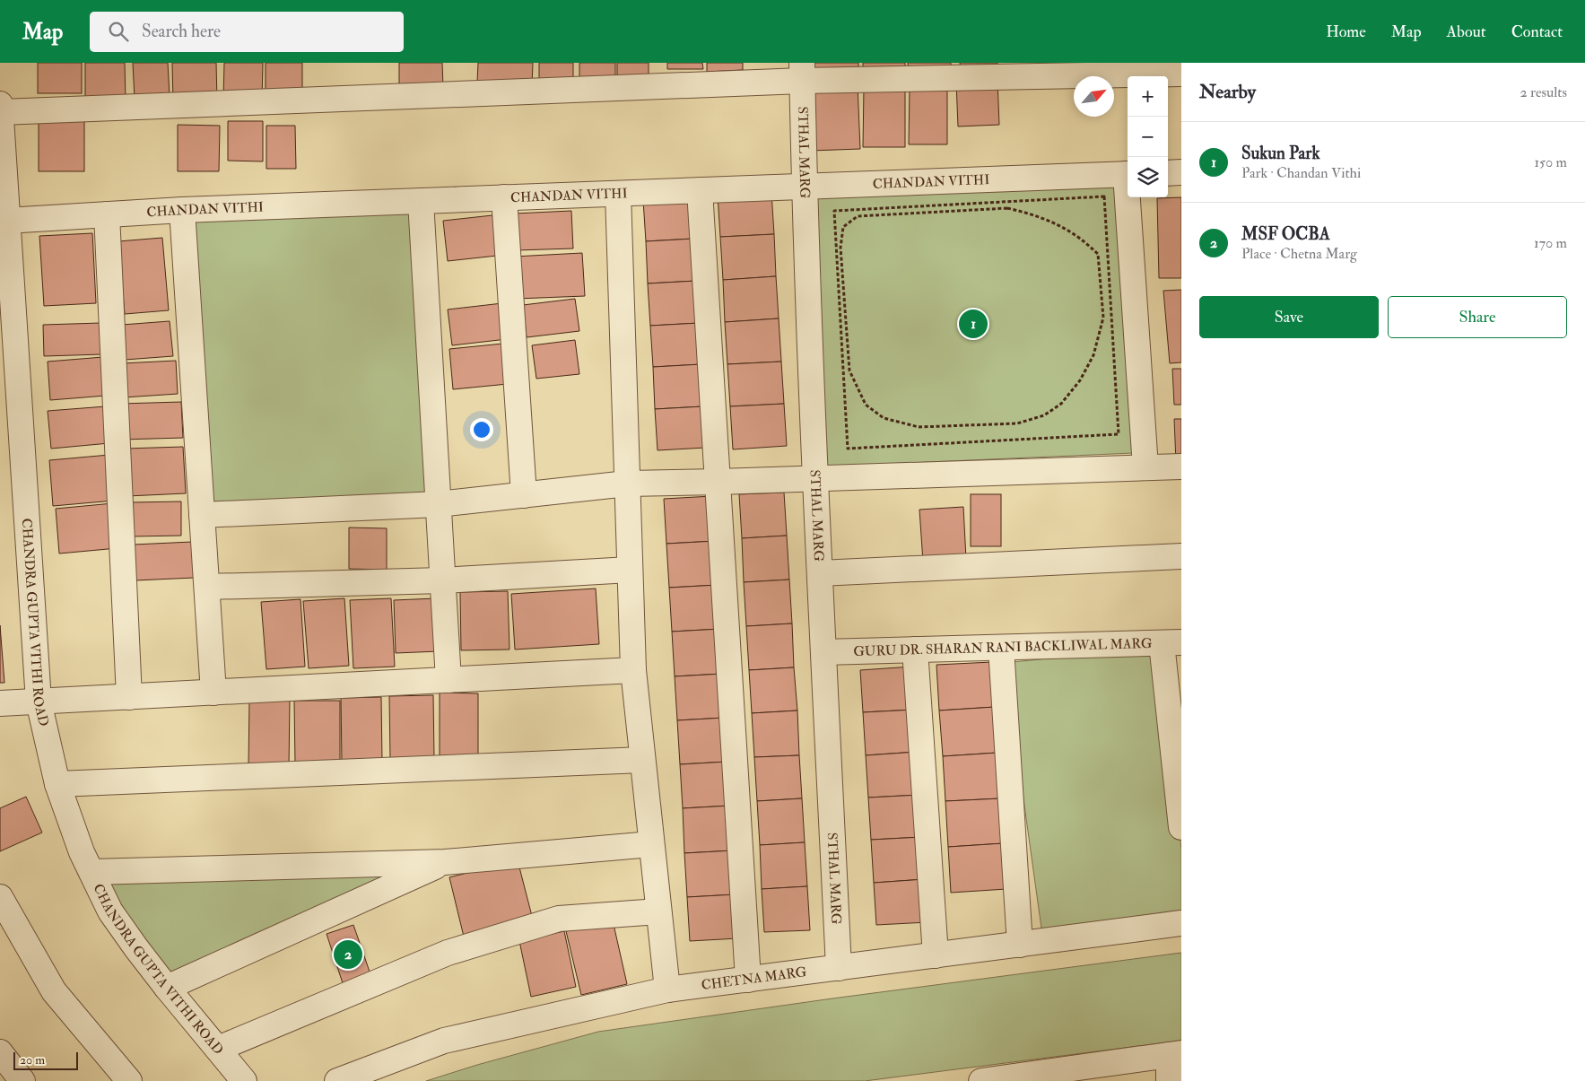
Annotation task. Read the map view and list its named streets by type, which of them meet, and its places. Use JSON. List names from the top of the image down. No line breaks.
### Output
{"streets":{"street":["STHAL MARG","CHANDAN VITHI","CHANDRA GUPTA VITHI ROAD","GURU DR. SHARAN RANI BACKLIWAL MARG","CHETNA MARG"]},"crossings":[["STHAL MARG","CHANDAN VITHI"],["STHAL MARG","GURU DR. SHARAN RANI BACKLIWAL MARG"],["STHAL MARG","CHETNA MARG"],["CHANDAN VITHI","CHANDRA GUPTA VITHI ROAD"]],"scale_bar":"20 m","north":"top right","page":{"header":"Map","search":"Search here","nav":["Home","Map","About","Contact"],"heading":["Nearby","2 results"],"map_buttons":["+","−"],"list":[{"mark":"1","name":"Sukun Park","note":"Park · Chandan Vithi","value":"150 m"},{"mark":"2","name":"MSF OCBA","note":"Place · Chetna Marg","value":"170 m"}],"buttons":["Save","Share"],"pins":["1","2"],"scale":"20 m"}}
